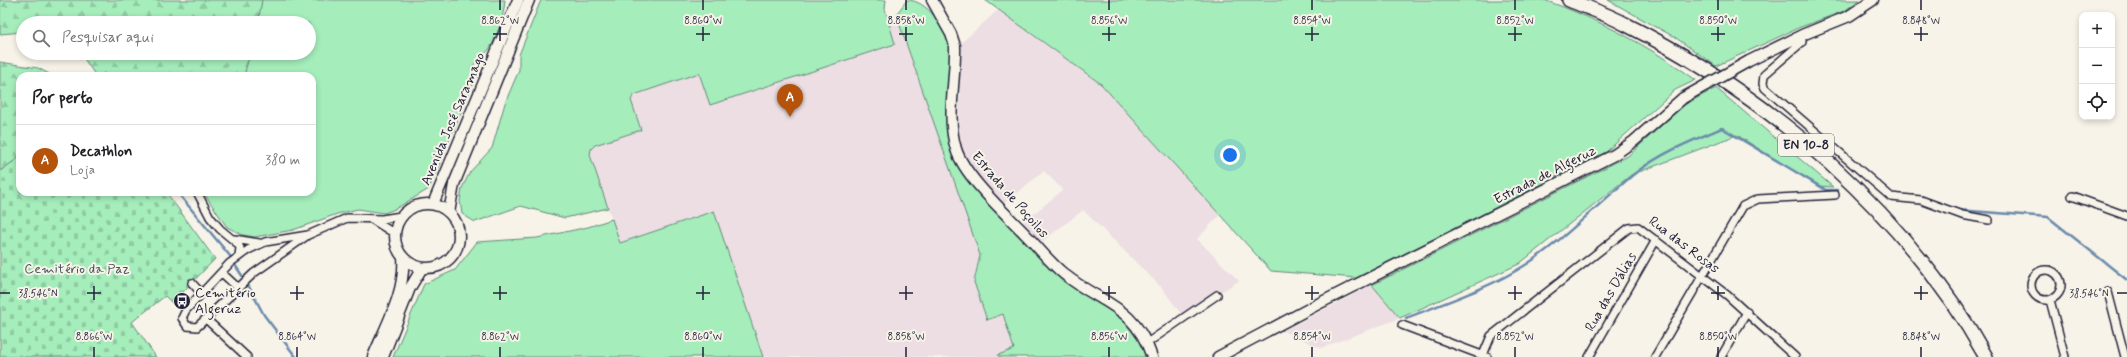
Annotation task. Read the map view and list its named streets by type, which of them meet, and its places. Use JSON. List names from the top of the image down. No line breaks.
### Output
{"streets":{"highway":["EN 10-8"],"main road":["Avenida José Saramago","Estrada de Algeruz","Estrada de Poçoilos"],"street":["Rua das Rosas","Rua das Dálias"]},"crossings":[["Rua das Rosas","Rua das Dálias"]],"parks":["Cemitério da Paz"],"places":{"bus stop":["Cemitério Algeruz"]},"page":{"map_buttons":["+","−"],"search":"Pesquisar aqui","heading":"Por perto","pins":"A","list":[{"mark":"A","name":"Decathlon","note":"Loja","value":"380 m"}]},"coordinates":["8.862°W","8.860°W","8.858°W","8.856°W","8.854°W","8.852°W","8.850°W","8.848°W","38.546°N","8.866°W","8.864°W"]}
